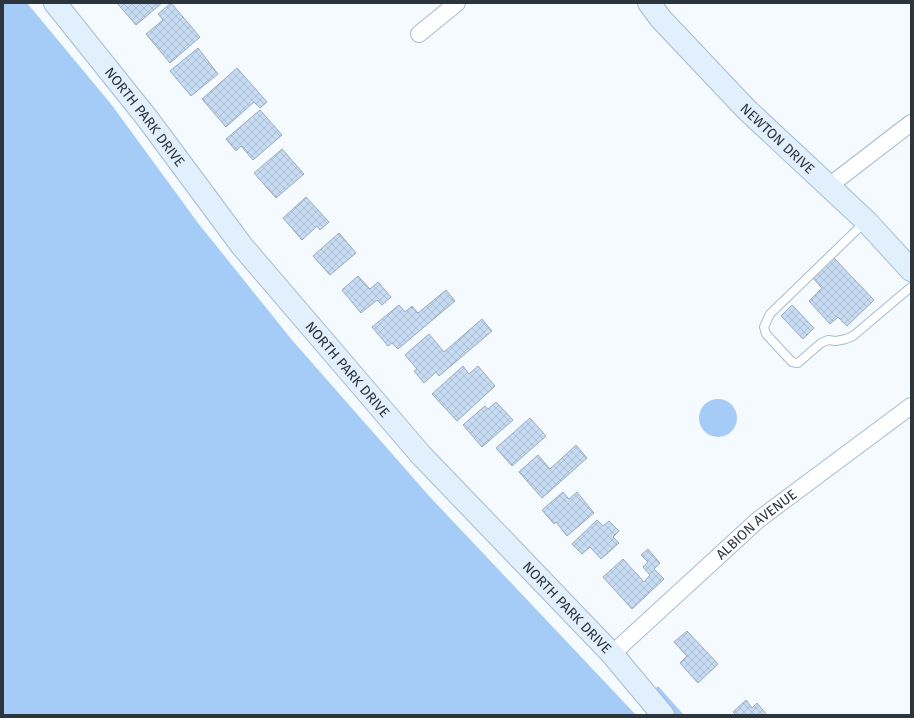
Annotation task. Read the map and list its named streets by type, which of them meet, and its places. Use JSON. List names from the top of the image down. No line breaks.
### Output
{"streets":{"street":["NORTH PARK DRIVE","NEWTON DRIVE","ALBION AVENUE"]},"crossings":[["NORTH PARK DRIVE","ALBION AVENUE"]]}
